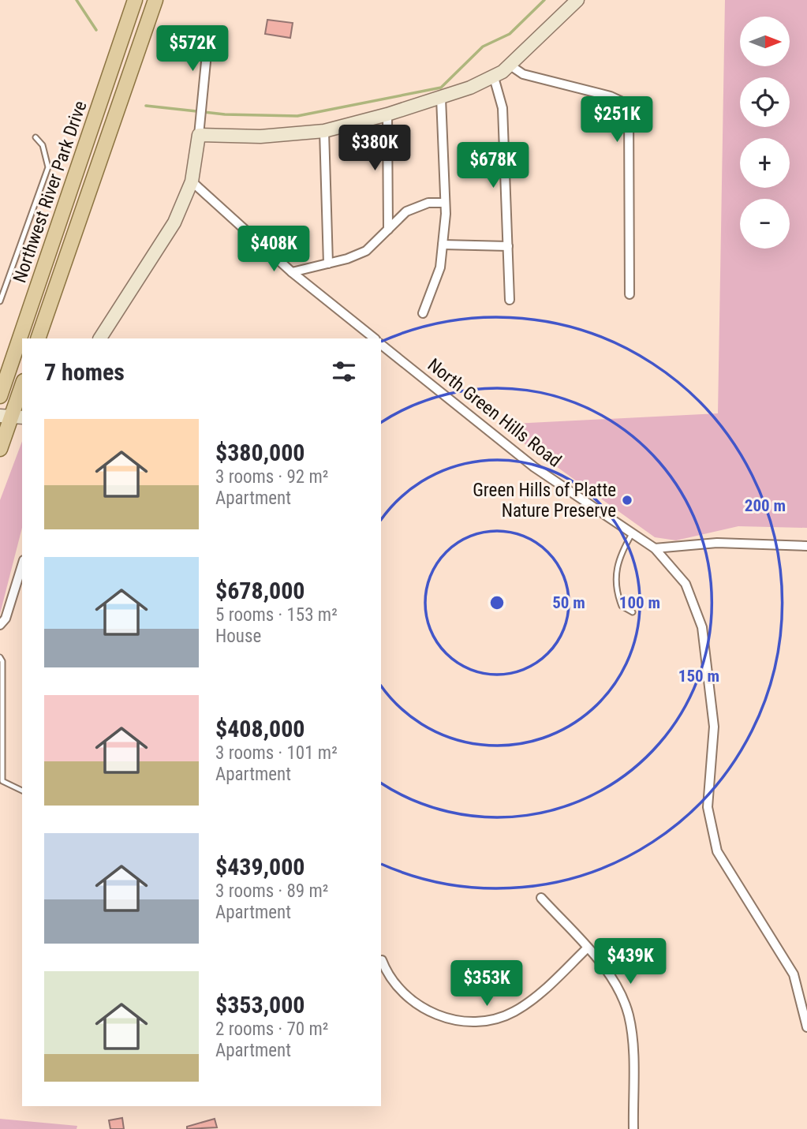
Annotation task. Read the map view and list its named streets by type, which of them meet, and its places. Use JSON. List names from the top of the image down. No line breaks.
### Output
{"streets":{"main road":["Northwest River Park Drive"],"street":["North Green Hills Road"]},"places":["Green Hills of Platte Nature Preserve"],"north":"right","page":{"map_buttons":["+","−"],"price":["$572K","$251K","$380K","$678K","$408K","$439K","$353K"],"heading":"7 homes","list":[{"name":"$380,000","note":"3 rooms · 92 m² · Apartment"},{"name":"$678,000","note":"5 rooms · 153 m² · House"},{"name":"$408,000","note":"3 rooms · 101 m² · Apartment"},{"name":"$439,000","note":"3 rooms · 89 m² · Apartment"},{"name":"$353,000","note":"2 rooms · 70 m² · Apartment"}]},"rings":["200 m","50 m","100 m","150 m"]}
